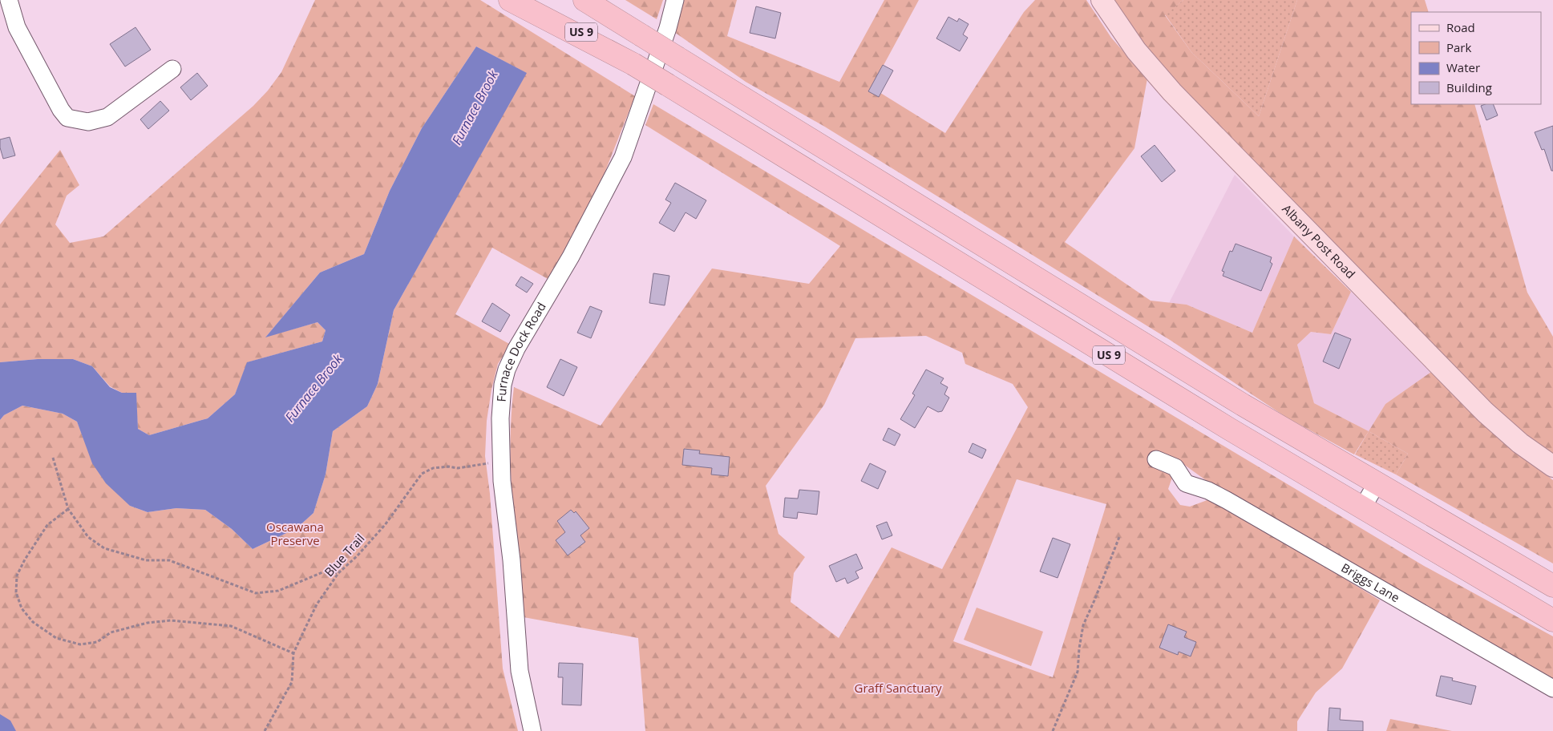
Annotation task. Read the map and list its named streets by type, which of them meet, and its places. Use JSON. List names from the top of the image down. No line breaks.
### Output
{"streets":{"highway":["US 9"],"main road":["Albany Post Road"],"street":["Furnace Dock Road","Briggs Lane"],"path":["Blue Trail"]},"crossings":[["Furnace Dock Road","Blue Trail"]],"water":["Furnace Brook"],"parks":["Oscawana Preserve","Graff Sanctuary"],"legend":["Road","Park","Water","Building"]}
